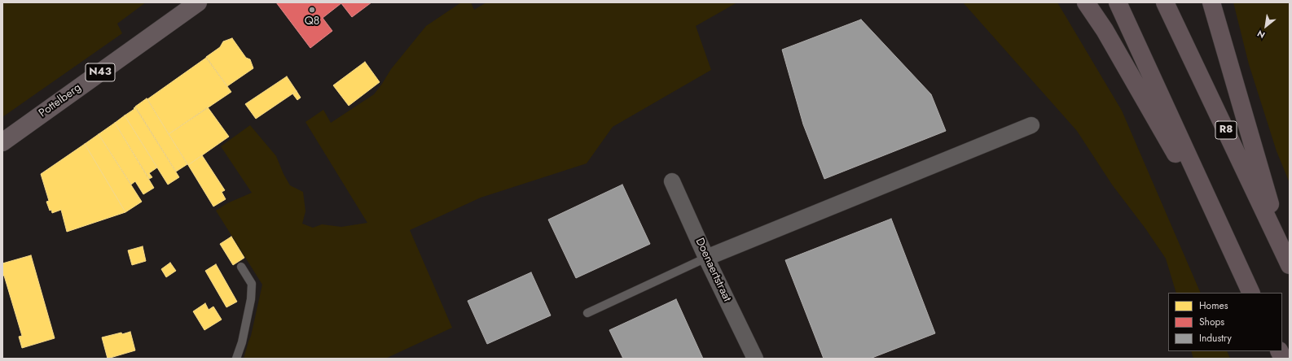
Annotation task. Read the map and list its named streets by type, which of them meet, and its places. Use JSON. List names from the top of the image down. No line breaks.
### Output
{"streets":{"highway":["R8"],"main road":["N43","Pottelberg"],"street":["Doenaertstraat"]},"places":["Q8"],"legend":["Homes","Shops","Industry"],"north":"bottom left"}
